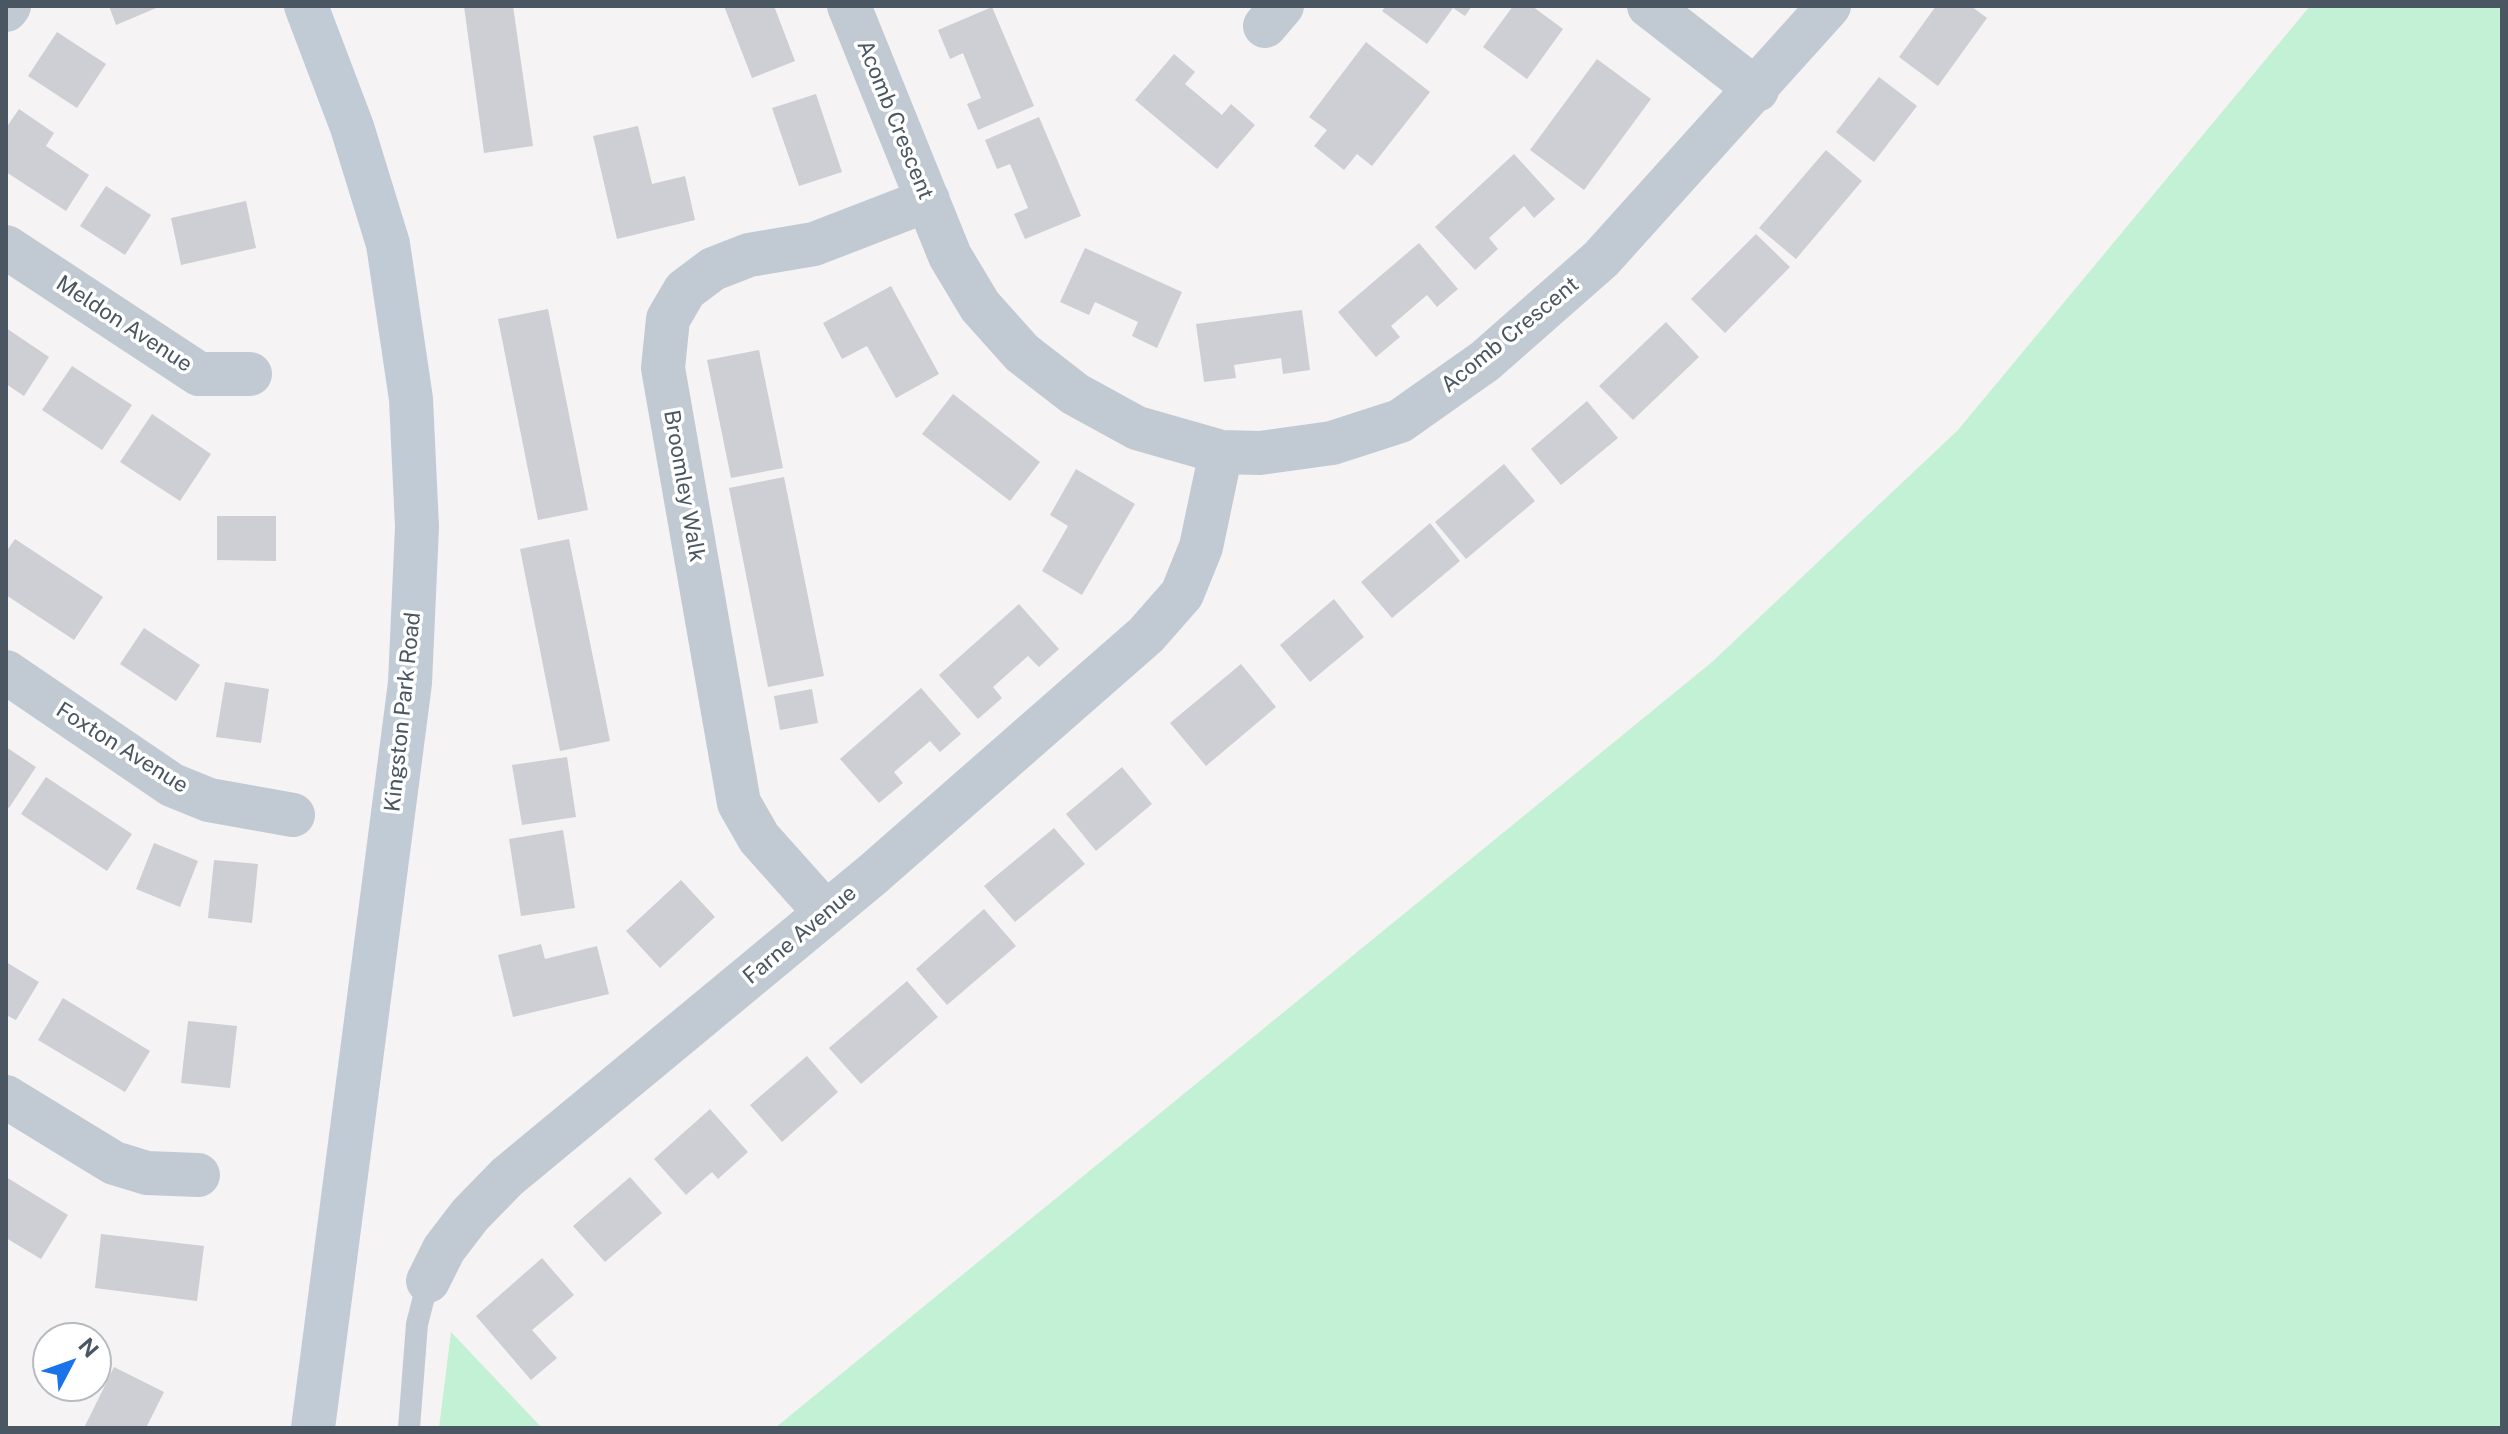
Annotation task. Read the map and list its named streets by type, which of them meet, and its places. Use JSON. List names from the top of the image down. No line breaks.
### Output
{"streets":{"street":["Acomb Crescent","Meldon Avenue","Broomley Walk","Kingston Park Road","Foxton Avenue","Farne Avenue"]},"crossings":[["Acomb Crescent","Broomley Walk"],["Acomb Crescent","Farne Avenue"],["Broomley Walk","Farne Avenue"]],"north":"top right"}
